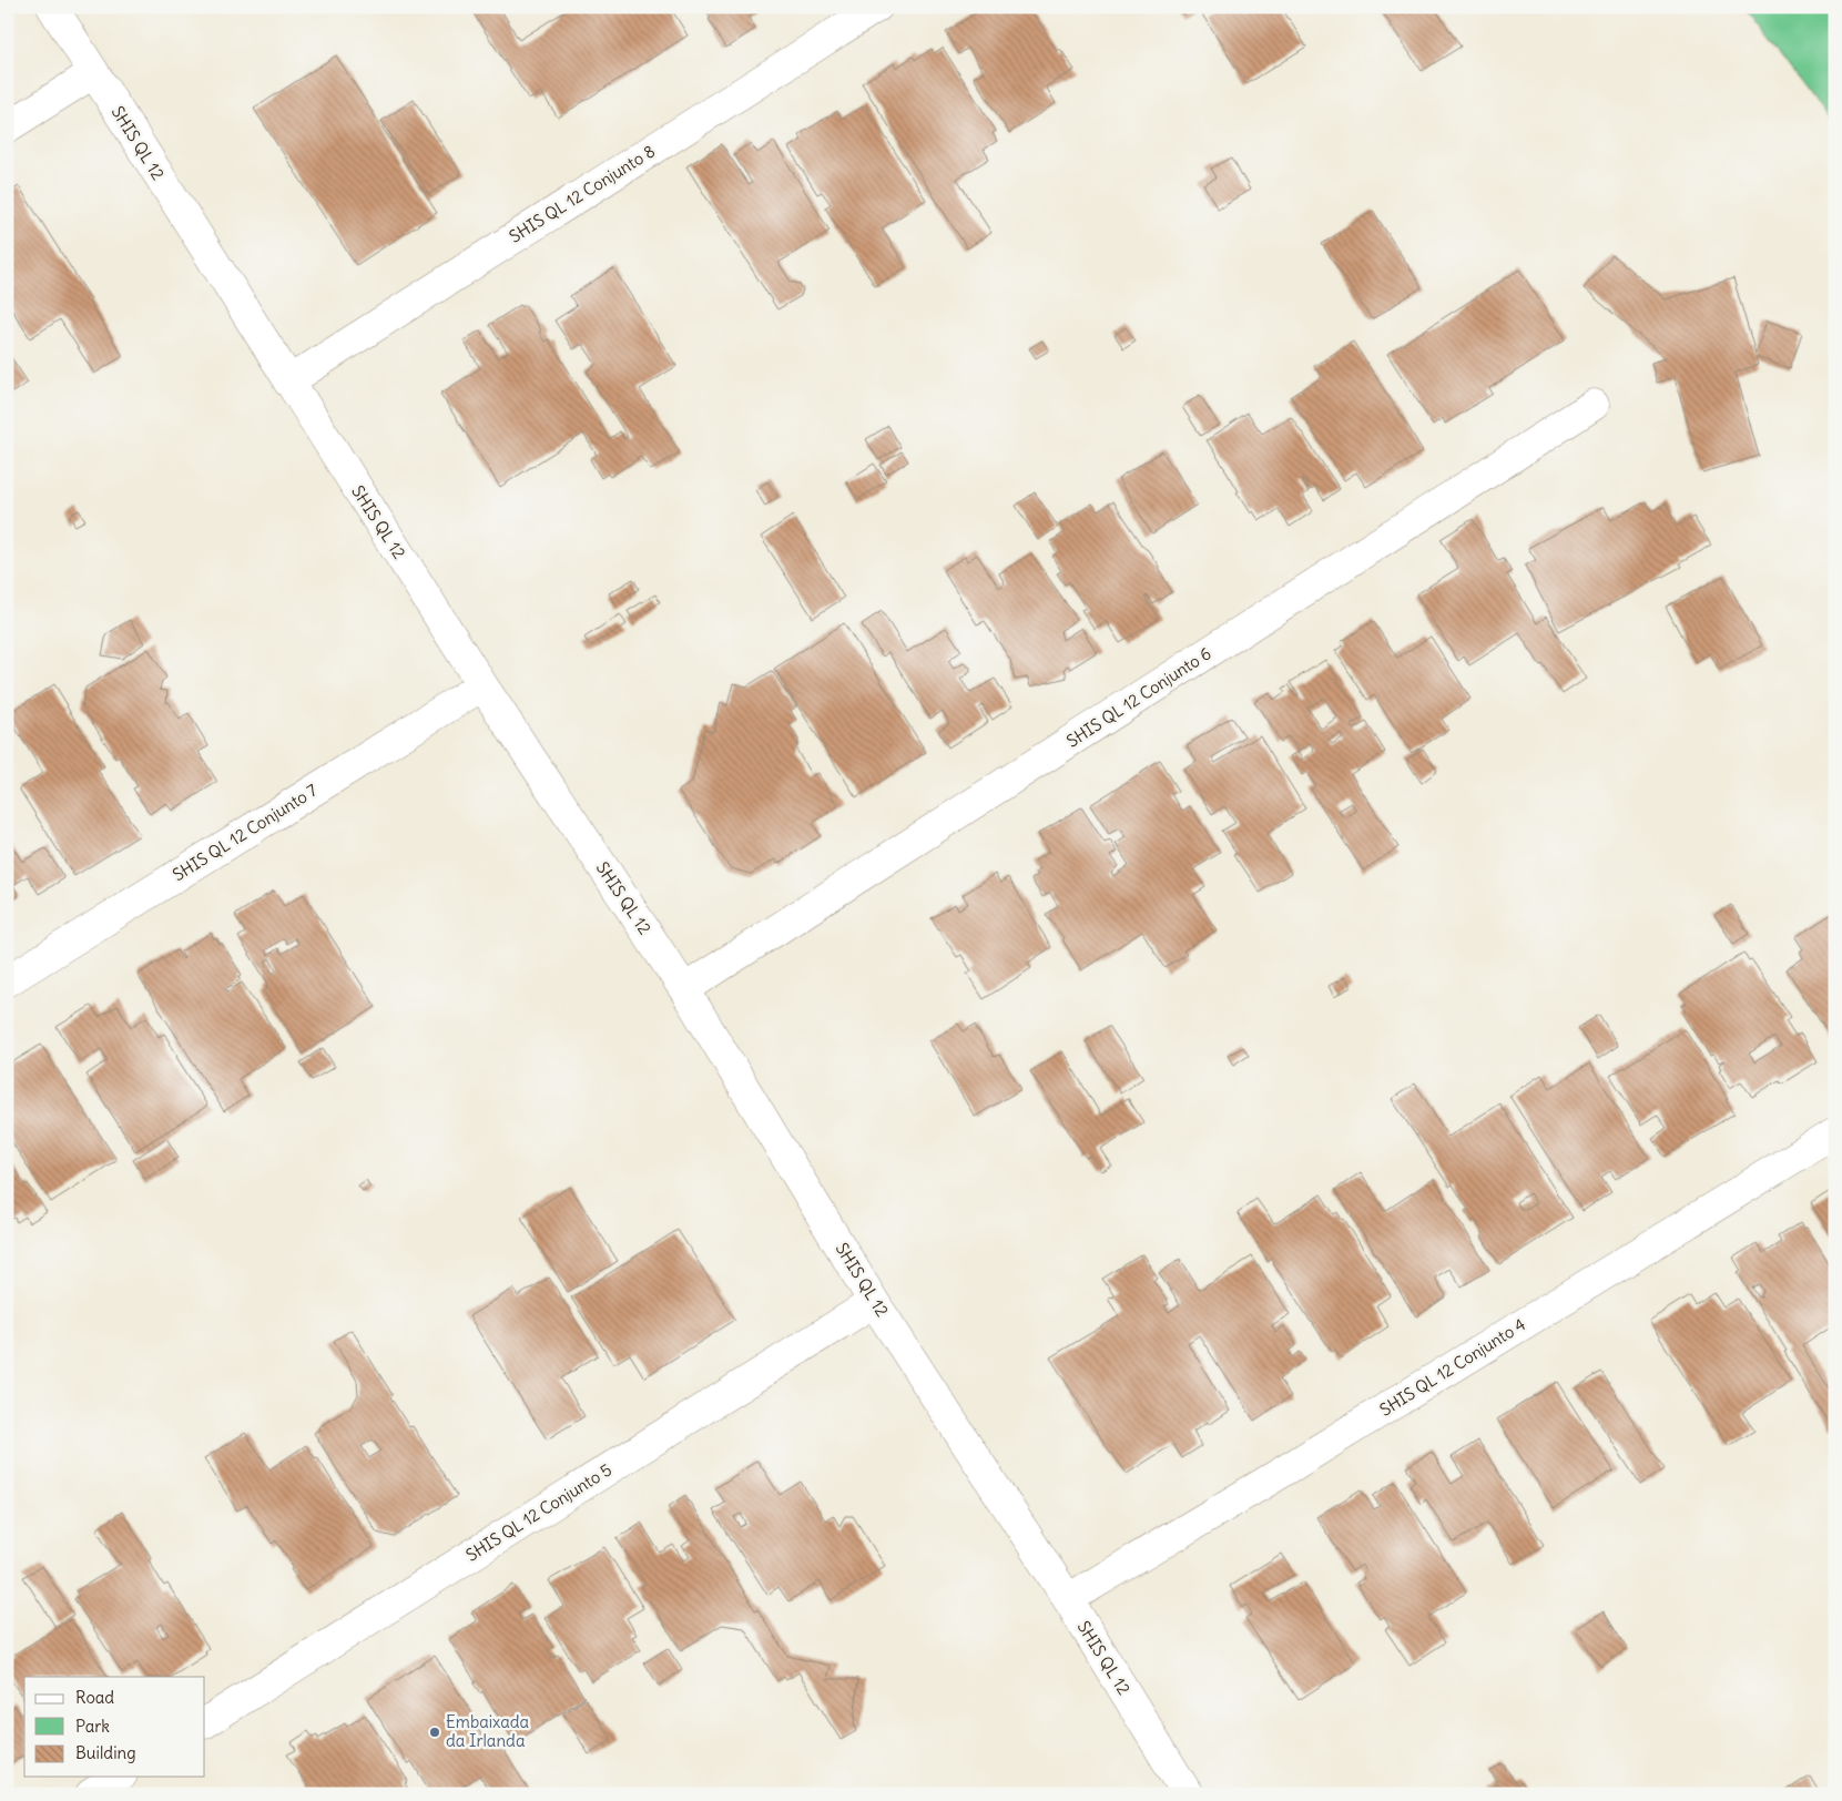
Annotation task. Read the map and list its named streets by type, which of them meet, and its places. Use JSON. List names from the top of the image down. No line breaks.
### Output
{"streets":{"street":["SHIS QL 12","SHIS QL 12 Conjunto 8","SHIS QL 12 Conjunto 6","SHIS QL 12 Conjunto 7","SHIS QL 12 Conjunto 4","SHIS QL 12 Conjunto 5"]},"crossings":[["SHIS QL 12","SHIS QL 12 Conjunto 8"],["SHIS QL 12","SHIS QL 12 Conjunto 6"],["SHIS QL 12","SHIS QL 12 Conjunto 7"],["SHIS QL 12","SHIS QL 12 Conjunto 4"],["SHIS QL 12","SHIS QL 12 Conjunto 5"]],"places":["Embaixada da Irlanda"],"legend":["Road","Park","Building"]}
